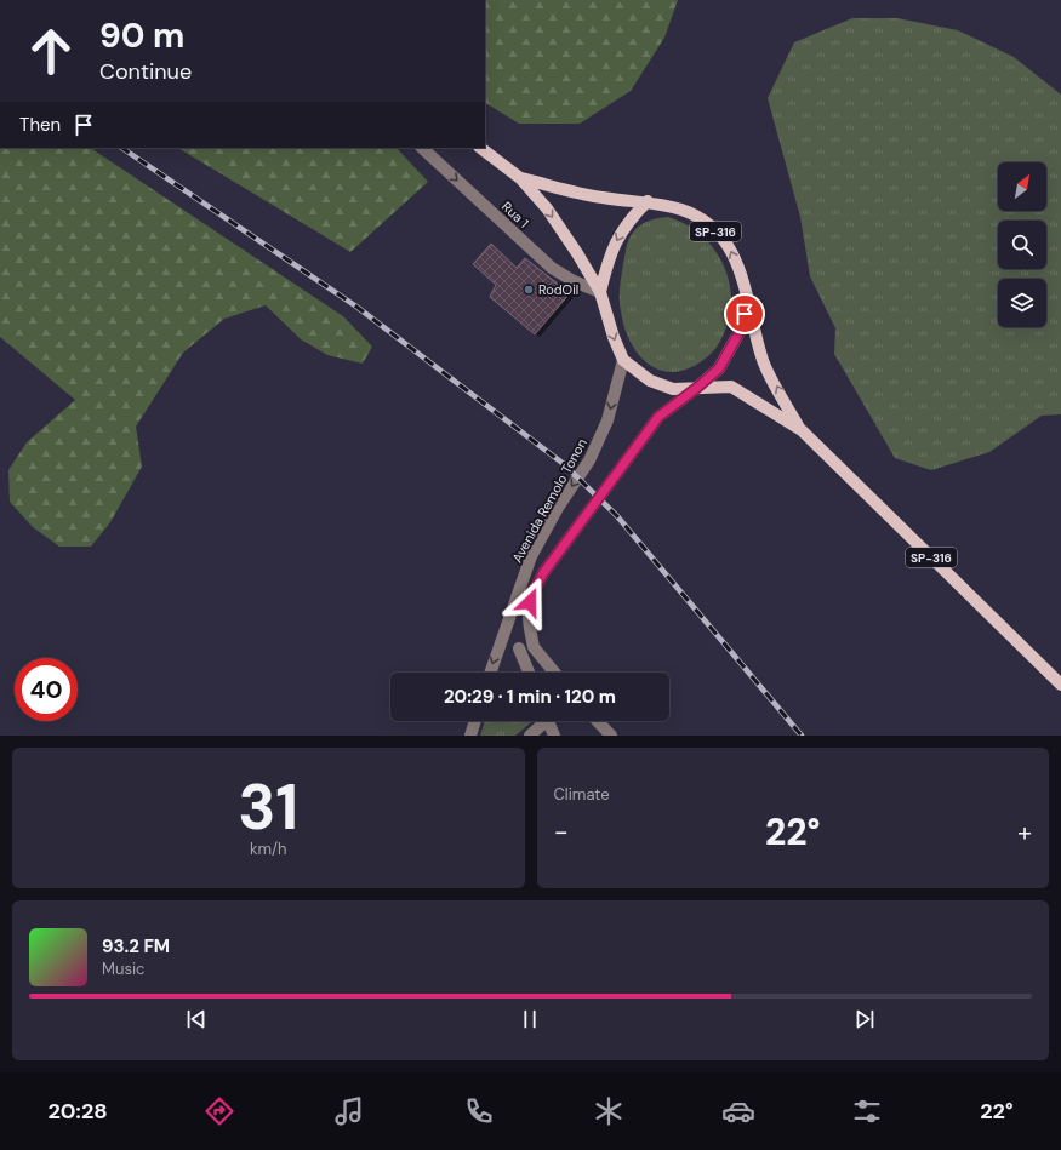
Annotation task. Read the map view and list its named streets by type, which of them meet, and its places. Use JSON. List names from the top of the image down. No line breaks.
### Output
{"streets":{"main road":["SP-316"],"street":["Rua 1","Avenida Remolo Tonon"]},"crossings":[["Rua 1","SP-316"],["Rua 1","Avenida Remolo Tonon"],["SP-316","Avenida Remolo Tonon"]],"one_way":["Rua 1"],"places":["RodOil"],"north":"top right","page":{"turn":["90 m","Continue"],"then":"Then","limit":"40","trip":"20:29 · 1 min · 120 m","tile":[["31","km/h"],"Climate"],"heat":["−","22°","+"],"song":["93.2 FM","Music"],"tabs":["20:28","22°"]}}
